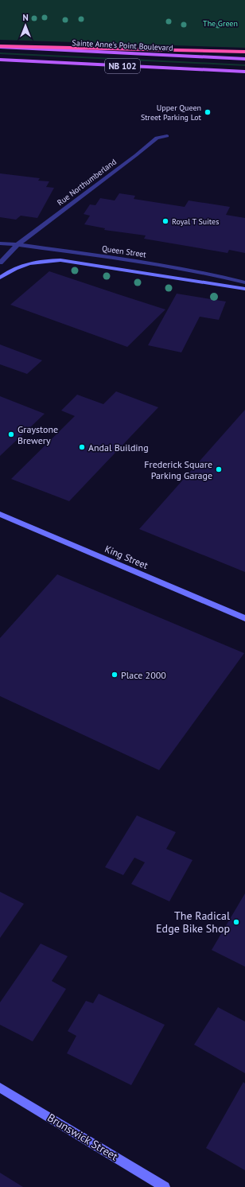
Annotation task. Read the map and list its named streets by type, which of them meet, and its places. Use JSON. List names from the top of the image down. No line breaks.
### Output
{"streets":{"main road":["Sainte Anne's Point Boulevard","NB 102","Queen Street","King Street","Brunswick Street"],"street":["Rue Northumberland"]},"crossings":[["Rue Northumberland","Queen Street"]],"parks":["The Green"],"places":["Upper Queen Street Parking Lot","Royal T Suites","Graystone Brewery","Andal Building","Frederick Square Parking Garage","Place 2000","The Radical Edge Bike Shop"],"north":"top"}
